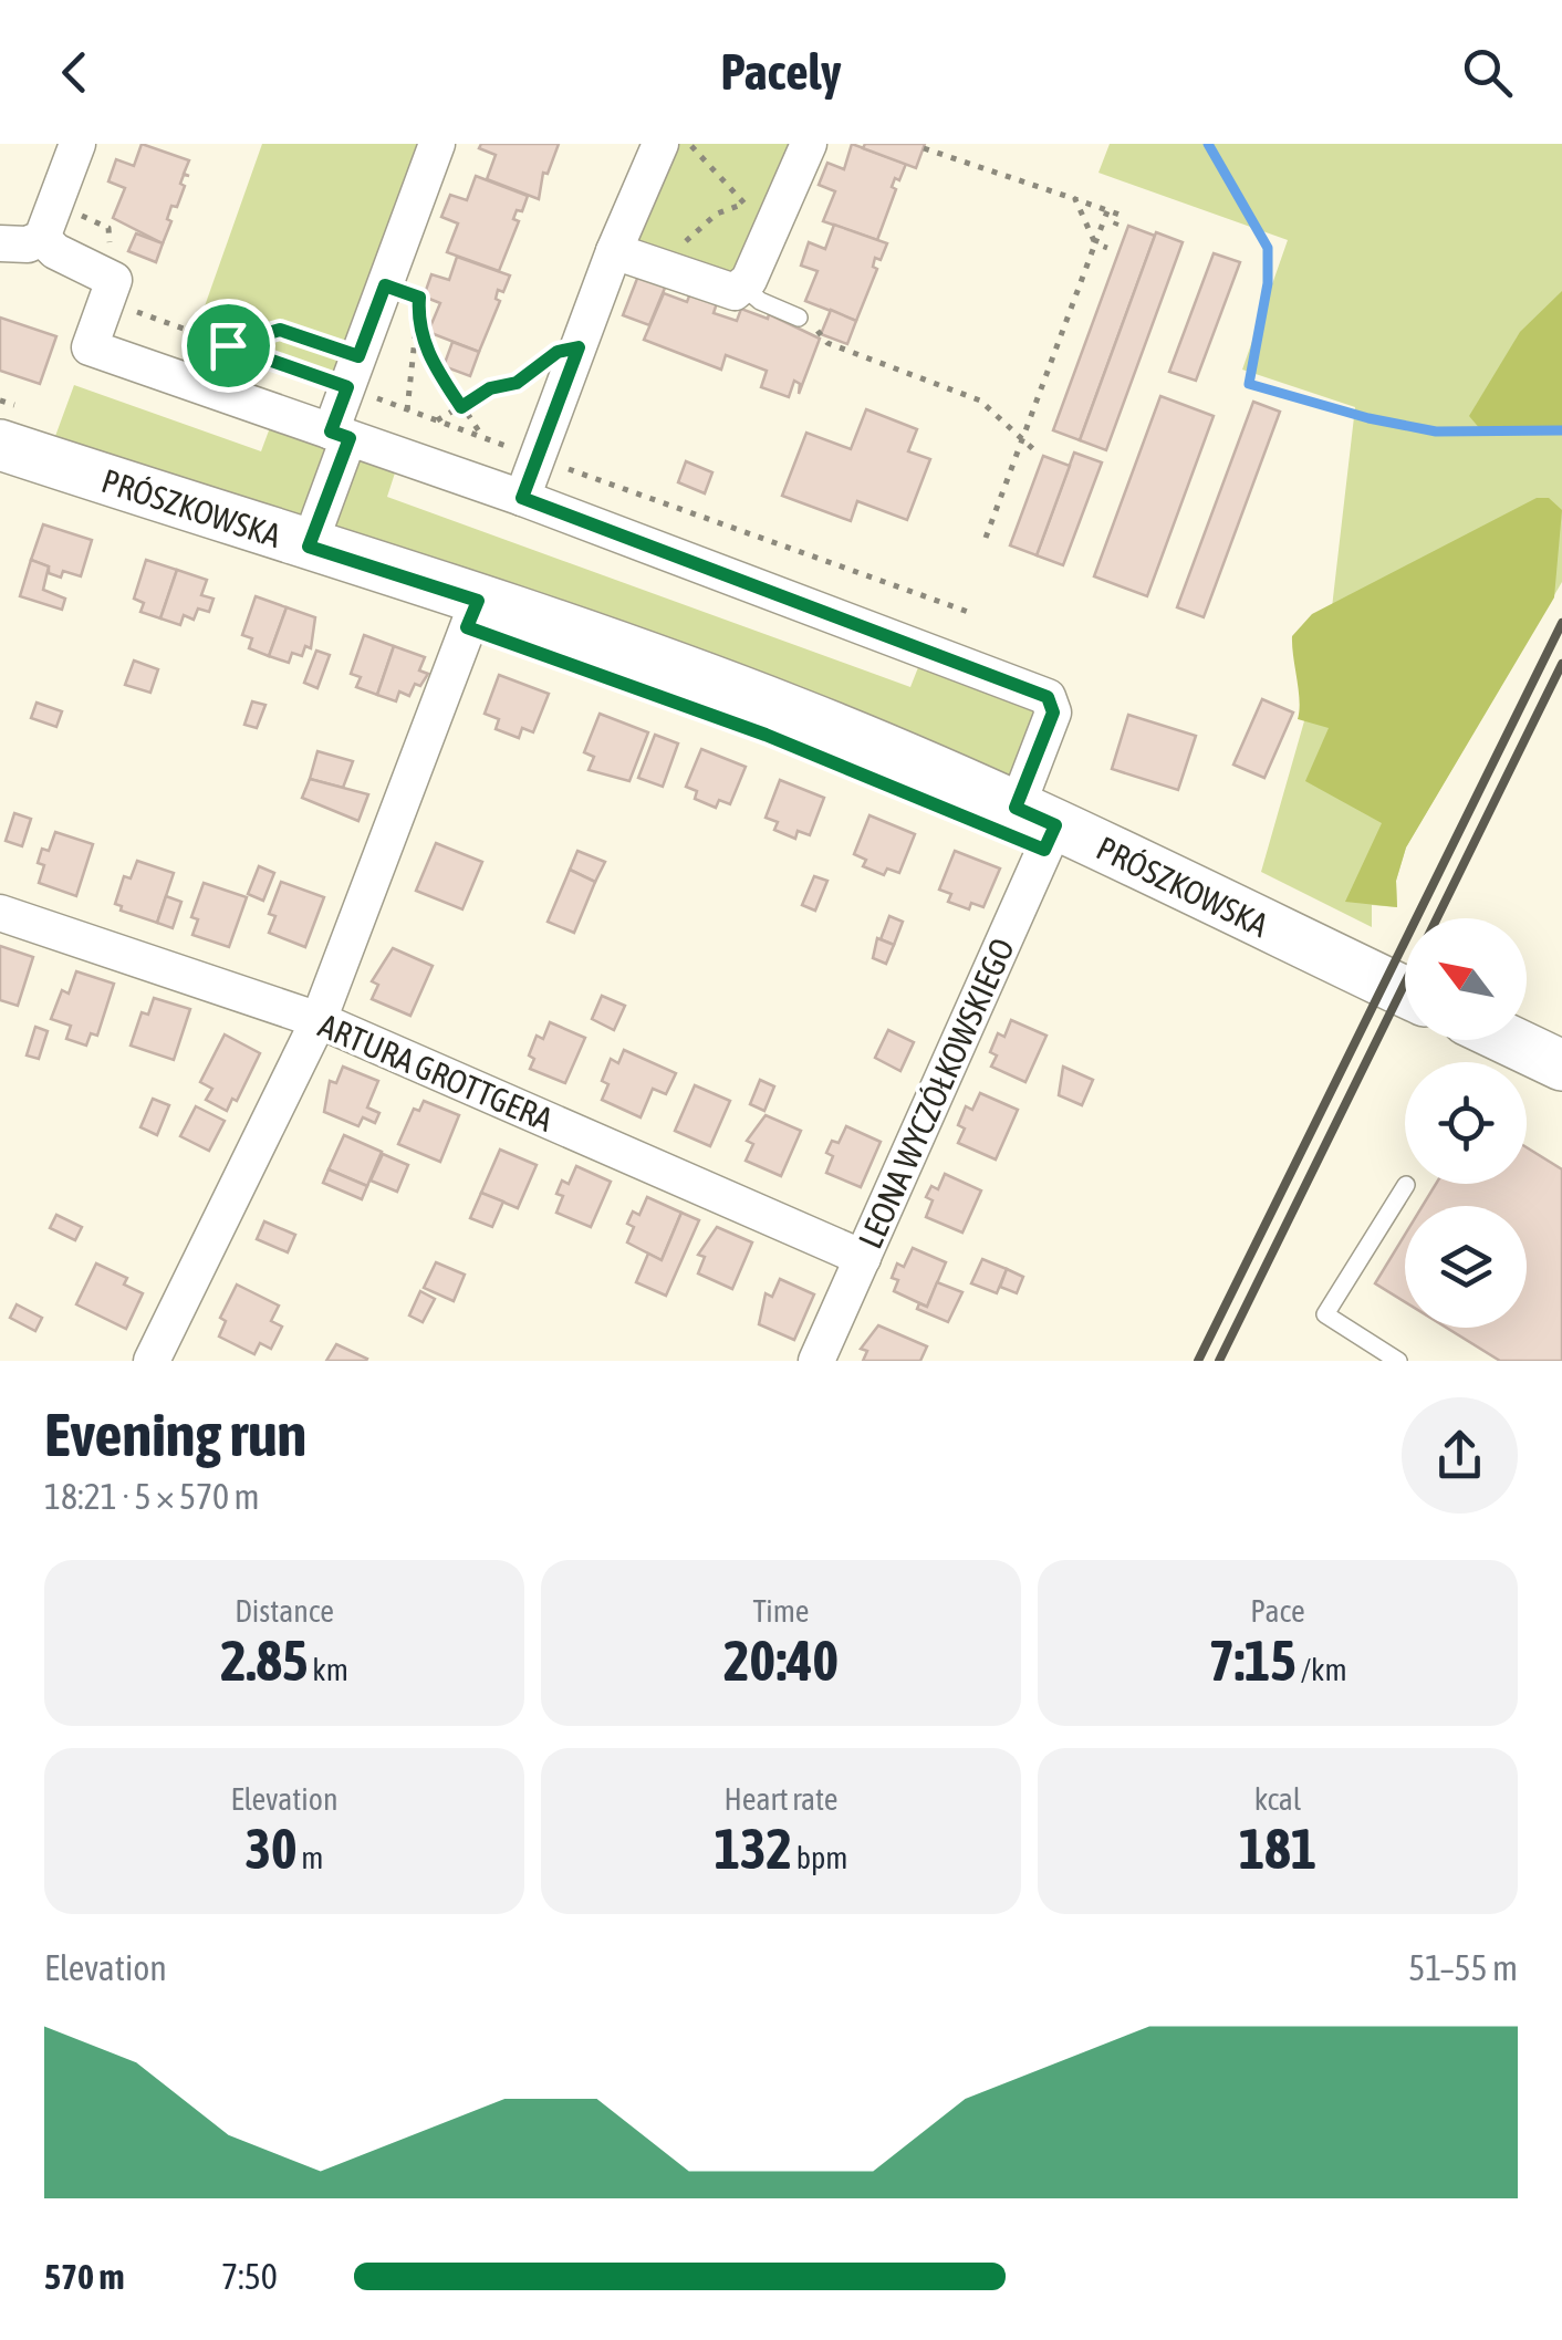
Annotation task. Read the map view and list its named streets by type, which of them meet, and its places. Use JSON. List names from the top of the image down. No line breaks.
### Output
{"streets":{"main road":["PRÓSZKOWSKA"],"street":["ARTURA GROTTGERA","LEONA WYCZÓŁKOWSKIEGO"]},"crossings":[["PRÓSZKOWSKA","LEONA WYCZÓŁKOWSKIEGO"],["ARTURA GROTTGERA","LEONA WYCZÓŁKOWSKIEGO"]],"north":"top left","page":{"header":"Pacely","heading":["Evening run","18:21 · 5 × 570 m"],"stats":[["Distance","2.85 km"],["Time","20:40"],["Pace","7:15 /km"],["Elevation","30 m"],["Heart rate","132 bpm"],["kcal","181"]],"chart":["Elevation","51–55 m"],"list":[{"name":"570 m","note":"7:50"}]}}
